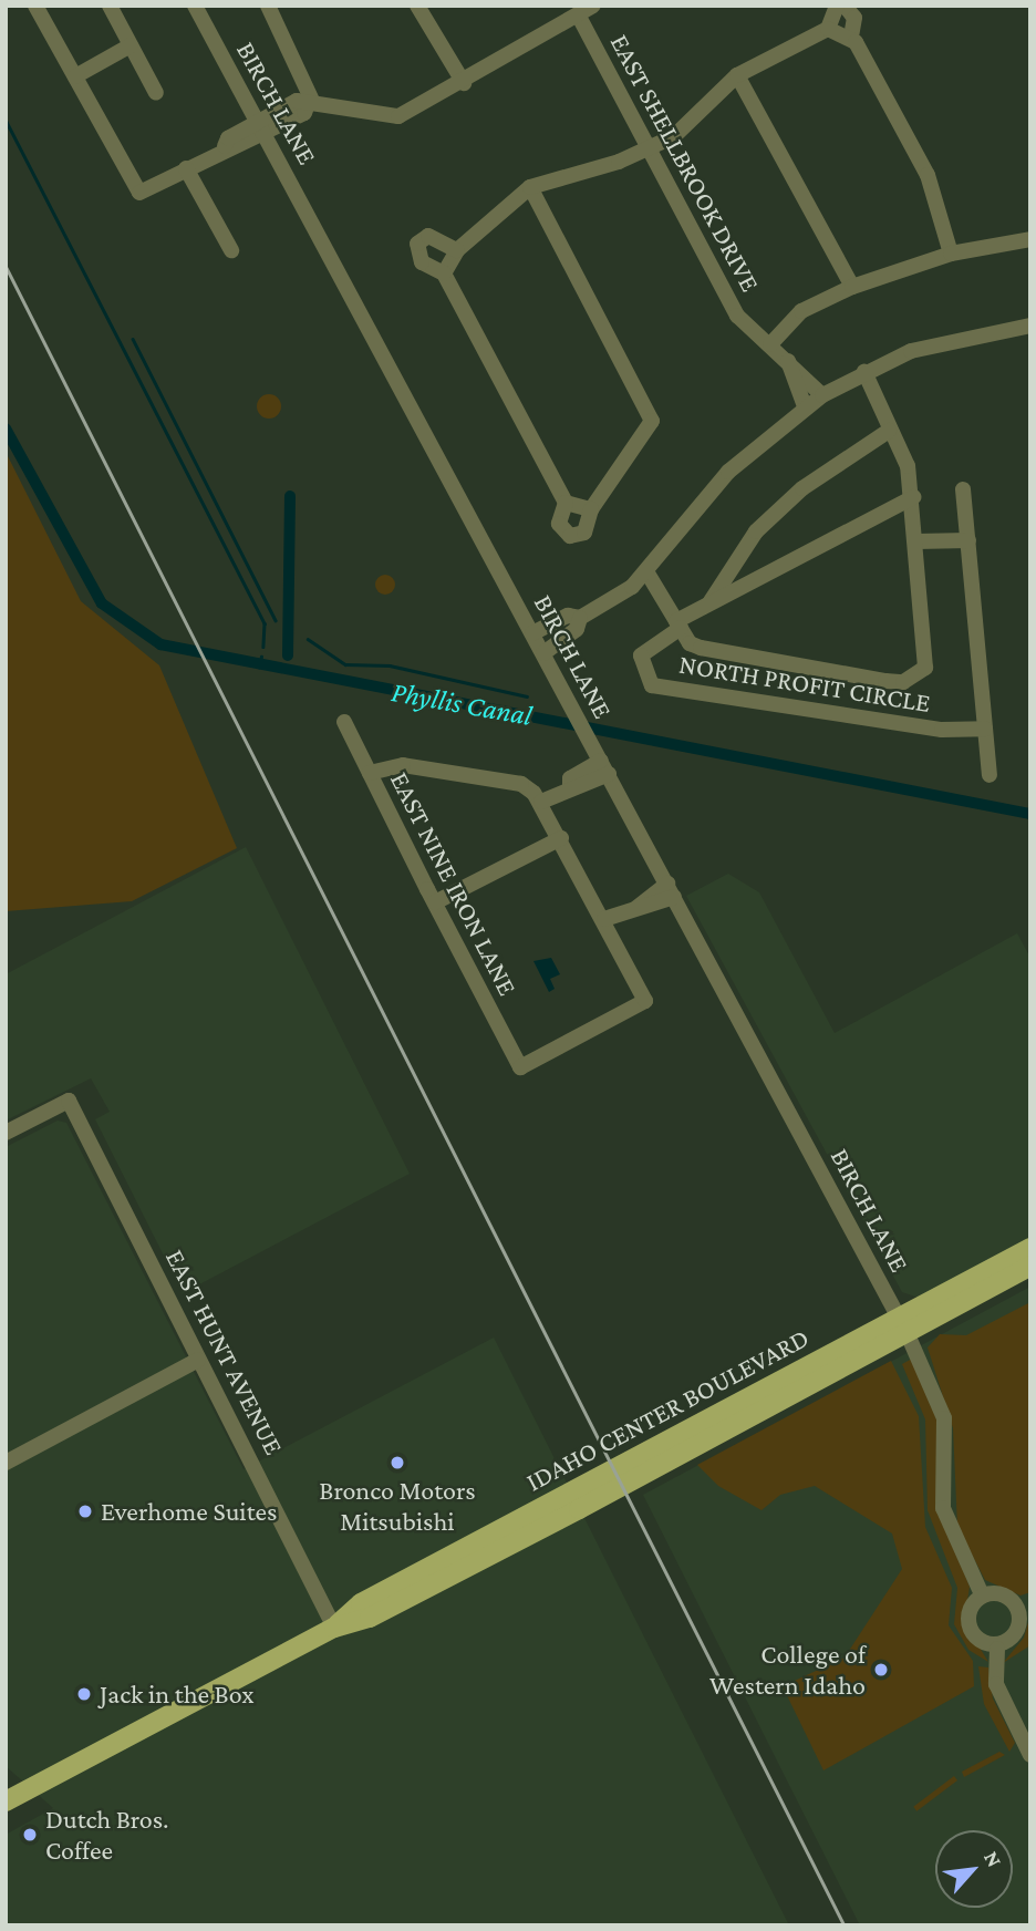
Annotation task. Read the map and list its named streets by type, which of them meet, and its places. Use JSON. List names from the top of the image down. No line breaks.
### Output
{"streets":{"main road":["IDAHO CENTER BOULEVARD"],"street":["BIRCH LANE","EAST SHELLBROOK DRIVE","NORTH PROFIT CIRCLE","EAST NINE IRON LANE","EAST HUNT AVENUE"]},"crossings":[["BIRCH LANE","IDAHO CENTER BOULEVARD"],["EAST HUNT AVENUE","IDAHO CENTER BOULEVARD"]],"water":["Phyllis Canal"],"places":["Bronco Motors Mitsubishi","Everhome Suites","College of Western Idaho","Jack in the Box","Dutch Bros. Coffee"],"north":"top right"}
